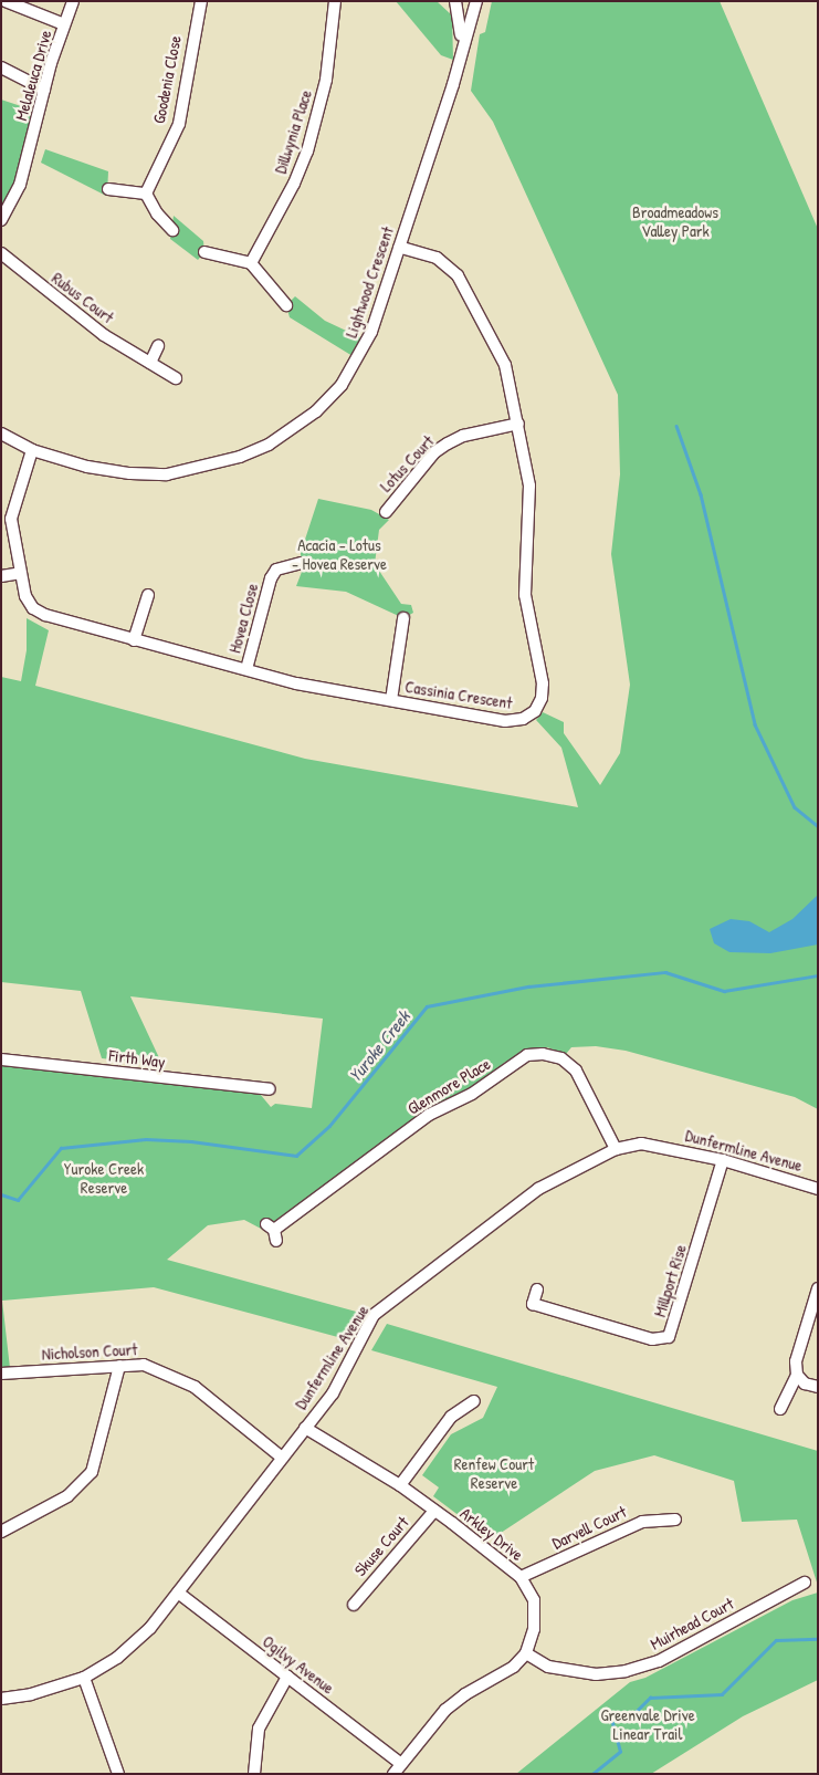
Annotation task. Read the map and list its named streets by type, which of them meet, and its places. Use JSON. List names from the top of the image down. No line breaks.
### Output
{"streets":{"street":["Melaleuca Drive","Goodenia Close","Dillwynia Place","Lightwood Crescent","Rubus Court","Lotus Court","Hovea Close","Cassinia Crescent","Firth Way","Glenmore Place","Dunfermline Avenue","Millport Rise","Nicholson Court","Darvell Court","Arkley Drive","Skuse Court","Muirhead Court","Ogilvy Avenue"]},"crossings":[["Lightwood Crescent","Cassinia Crescent"],["Lotus Court","Cassinia Crescent"],["Hovea Close","Cassinia Crescent"],["Glenmore Place","Dunfermline Avenue"],["Dunfermline Avenue","Millport Rise"],["Dunfermline Avenue","Nicholson Court"],["Dunfermline Avenue","Arkley Drive"],["Dunfermline Avenue","Ogilvy Avenue"],["Darvell Court","Arkley Drive"],["Arkley Drive","Skuse Court"],["Arkley Drive","Muirhead Court"]],"water":["Yuroke Creek"],"parks":["Broadmeadows Valley Park","Acacia - Lotus - Hovea Reserve","Yuroke Creek Reserve","Renfew Court Reserve","Greenvale Drive Linear Trail"]}
